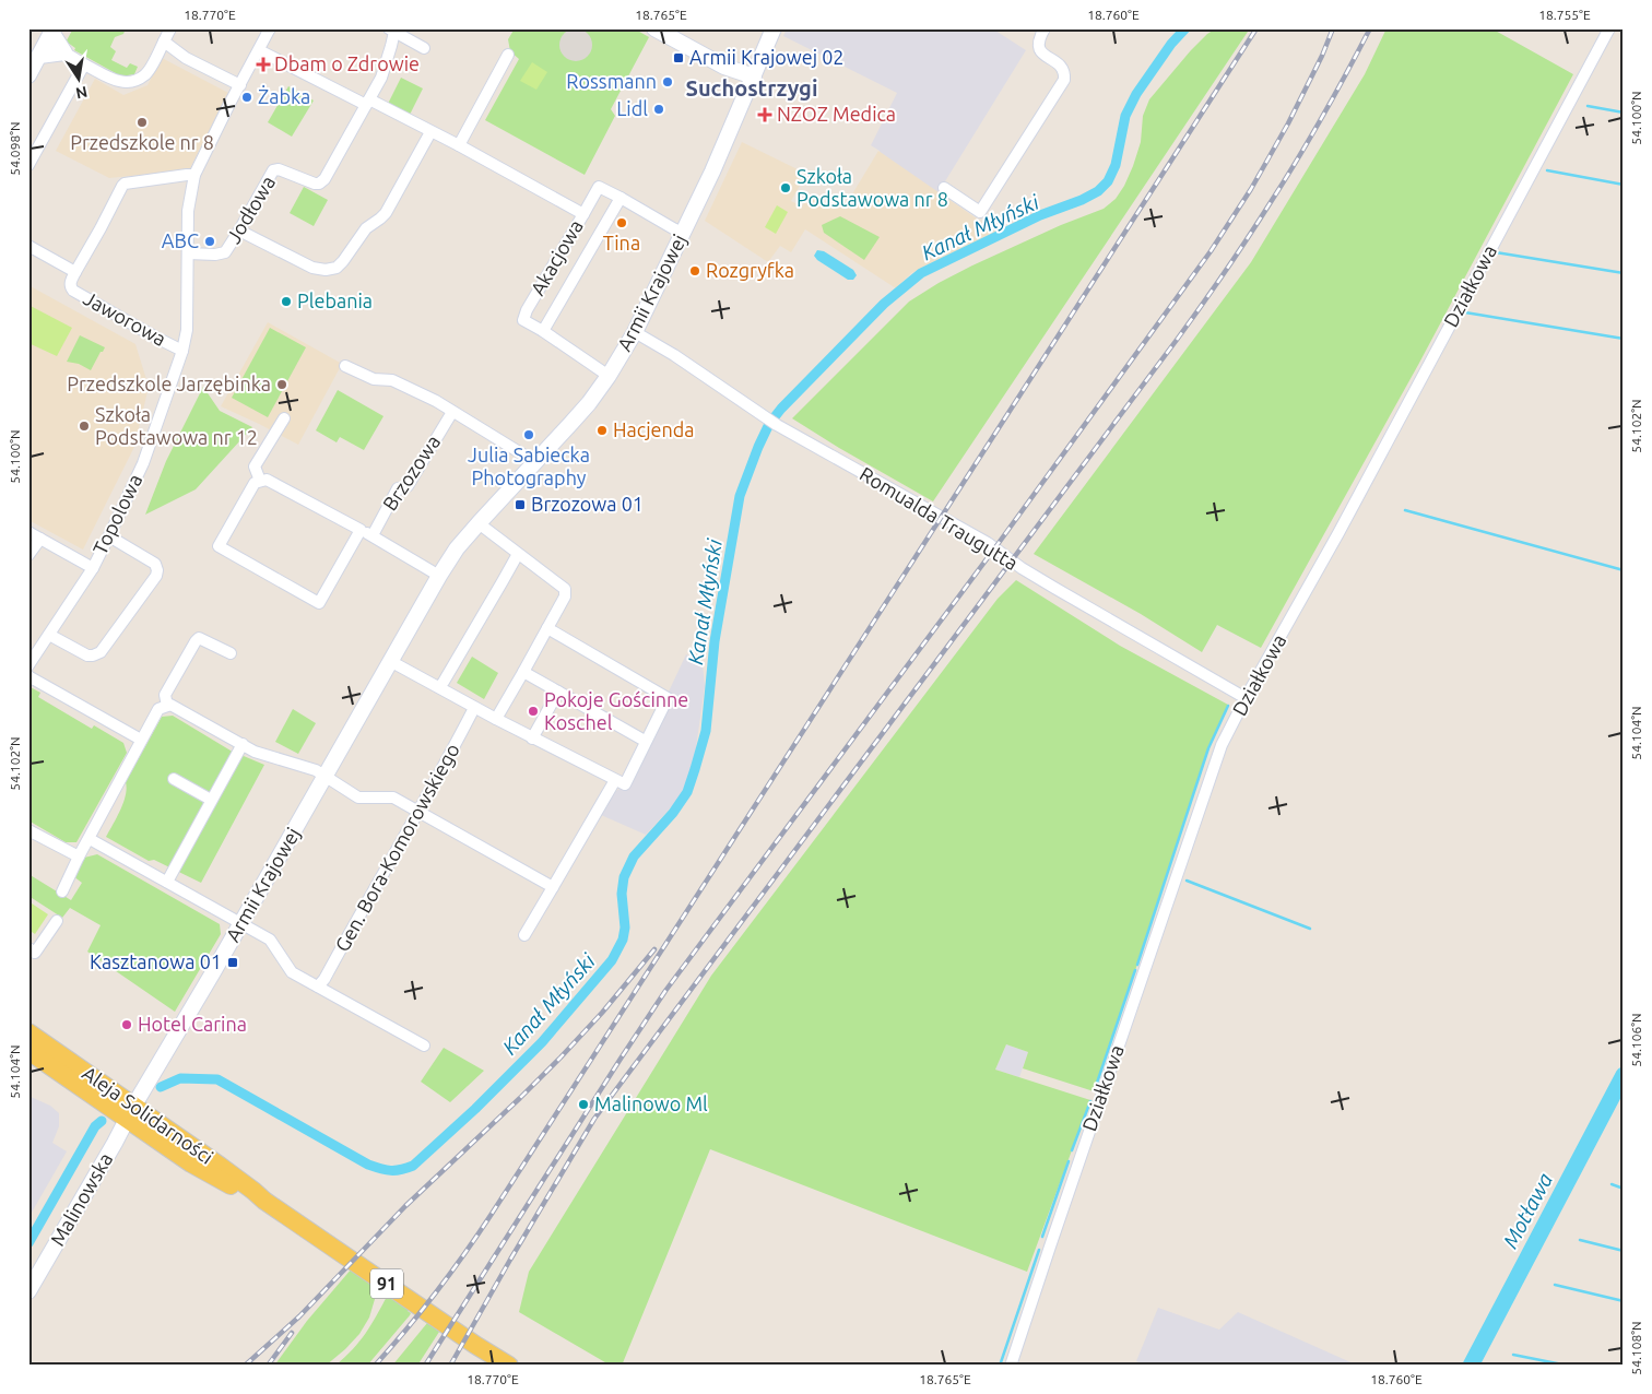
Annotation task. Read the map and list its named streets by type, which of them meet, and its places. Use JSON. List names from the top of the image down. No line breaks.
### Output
{"streets":{"main road":["Aleja Solidarności","91"],"street":["Jodłowa","Akacjowa","Działkowa","Armii Krajowej","Jaworowa","Brzozowa","Topolowa","Romualda Traugutta","Gen. Bora-Komorowskiego","Malinowska"]},"crossings":[["Jodłowa","Akacjowa"],["Akacjowa","Armii Krajowej"],["Działkowa","Romualda Traugutta"],["Armii Krajowej","Romualda Traugutta"],["Armii Krajowej","Aleja Solidarności"],["Armii Krajowej","Malinowska"],["Jaworowa","Topolowa"],["Aleja Solidarności","Malinowska"]],"districts":["Suchostrzygi"],"water":["Kanał Młyński","Motława"],"places":{"transit":["Armii Krajowej 02","Brzozowa 01","Kasztanowa 01"],"health":["Dbam o Zdrowie","NZOZ Medica"],"other":["Rossmann","Żabka","Lidl","Przedszkole nr 8","Szkoła Podstawowa nr 8","Tina","ABC","Rozgryfka","Plebania","Przedszkole Jarzębinka","Szkoła Podstawowa nr 12","Hacjenda","Julia Sabiecka Photography","Pokoje Gościnne Koschel","Hotel Carina","Malinowo Ml"]},"north":"bottom","coordinates":["18.770°E","18.765°E","18.760°E","18.755°E","54.100°N","54.098°N","54.102°N","54.104°N","54.106°N","54.108°N"]}
